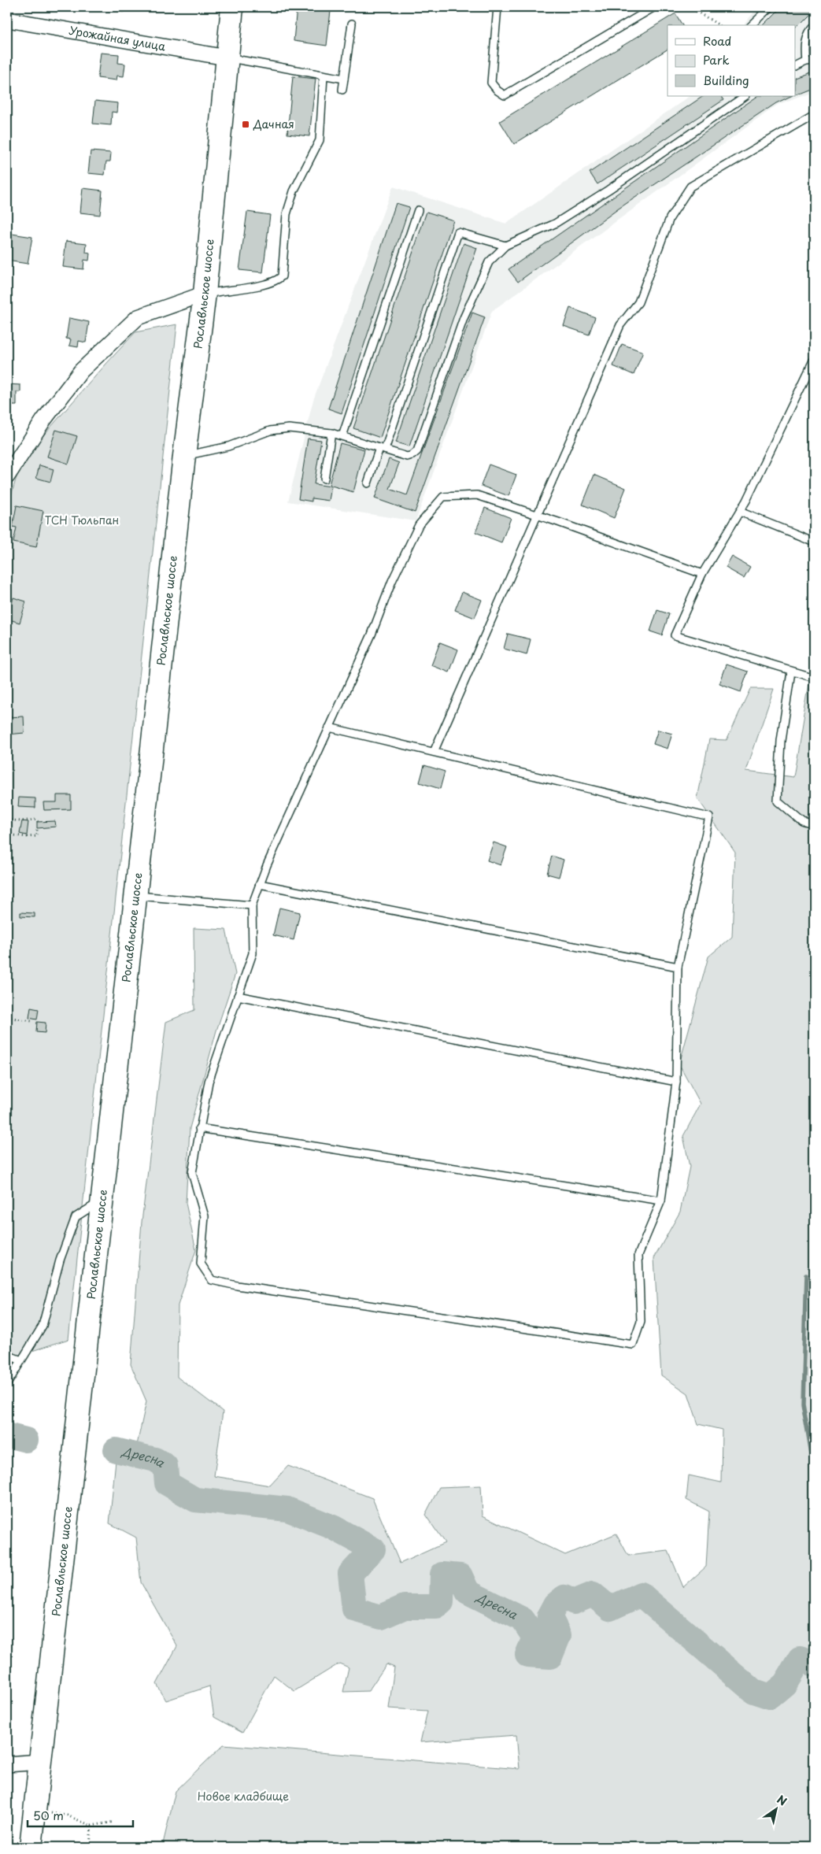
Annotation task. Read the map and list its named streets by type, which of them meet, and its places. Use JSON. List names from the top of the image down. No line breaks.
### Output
{"streets":{"main road":["Рославльское шоссе"],"street":["Урожайная улица"]},"crossings":[["Урожайная улица","Рославльское шоссе"]],"water":["Дресна"],"parks":["ТСН Тюльпан","Новое кладбище"],"places":{"transit":["Дачная"]},"legend":["Road","Park","Building"],"scale_bar":"50 m","north":"top right"}
